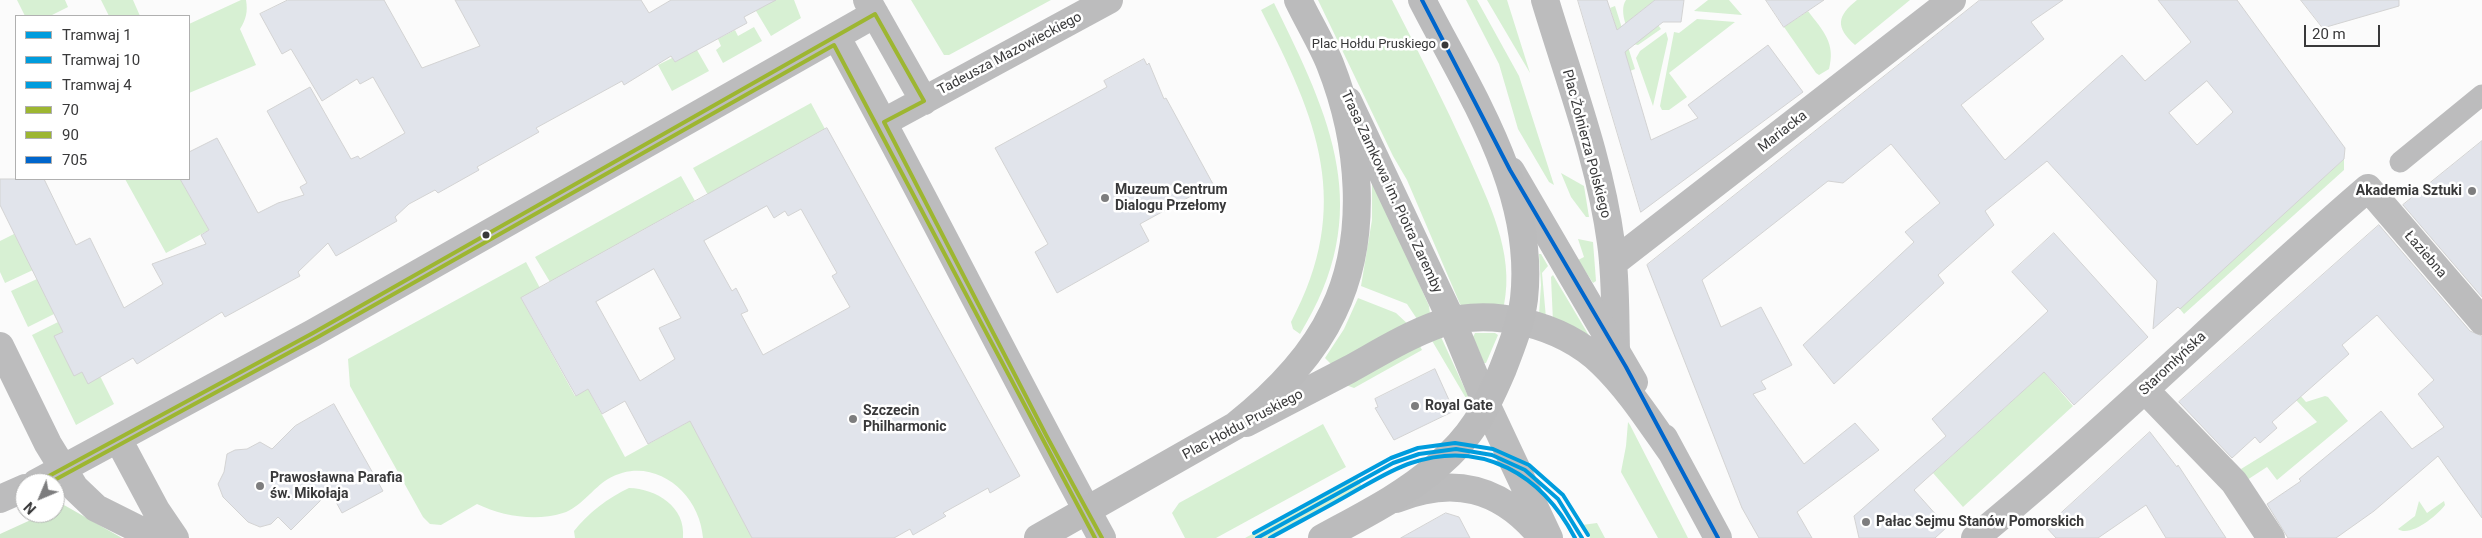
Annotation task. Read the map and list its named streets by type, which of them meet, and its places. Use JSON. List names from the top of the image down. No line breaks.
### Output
{"streets":{"main road":["Trasa Zamkowa im. Piotra Zaremby","Plac Hołdu Pruskiego"],"street":["Tadeusza Mazowieckiego","Mariacka","Plac Żołnierza Polskiego","Łaziebna","Staromłyńska"]},"crossings":[["Mariacka","Plac Żołnierza Polskiego"],["Plac Żołnierza Polskiego","Trasa Zamkowa im. Piotra Zaremby"],["Plac Żołnierza Polskiego","Plac Hołdu Pruskiego"],["Trasa Zamkowa im. Piotra Zaremby","Plac Hołdu Pruskiego"],["Łaziebna","Staromłyńska"]],"places":["Plac Hołdu Pruskiego","Akademia Sztuki","Muzeum Centrum Dialogu Przełomy","Royal Gate","Szczecin Philharmonic","Prawosławna Parafia św. Mikołaja","Pałac Sejmu Stanów Pomorskich"],"lines":["transit line 705","transit line 70","transit line 90","tram line 4","tram line 1","tram line 10"],"legend":["Tramwaj 1","Tramwaj 10","Tramwaj 4","70","90","705"],"scale_bar":"20 m","north":"bottom left"}
